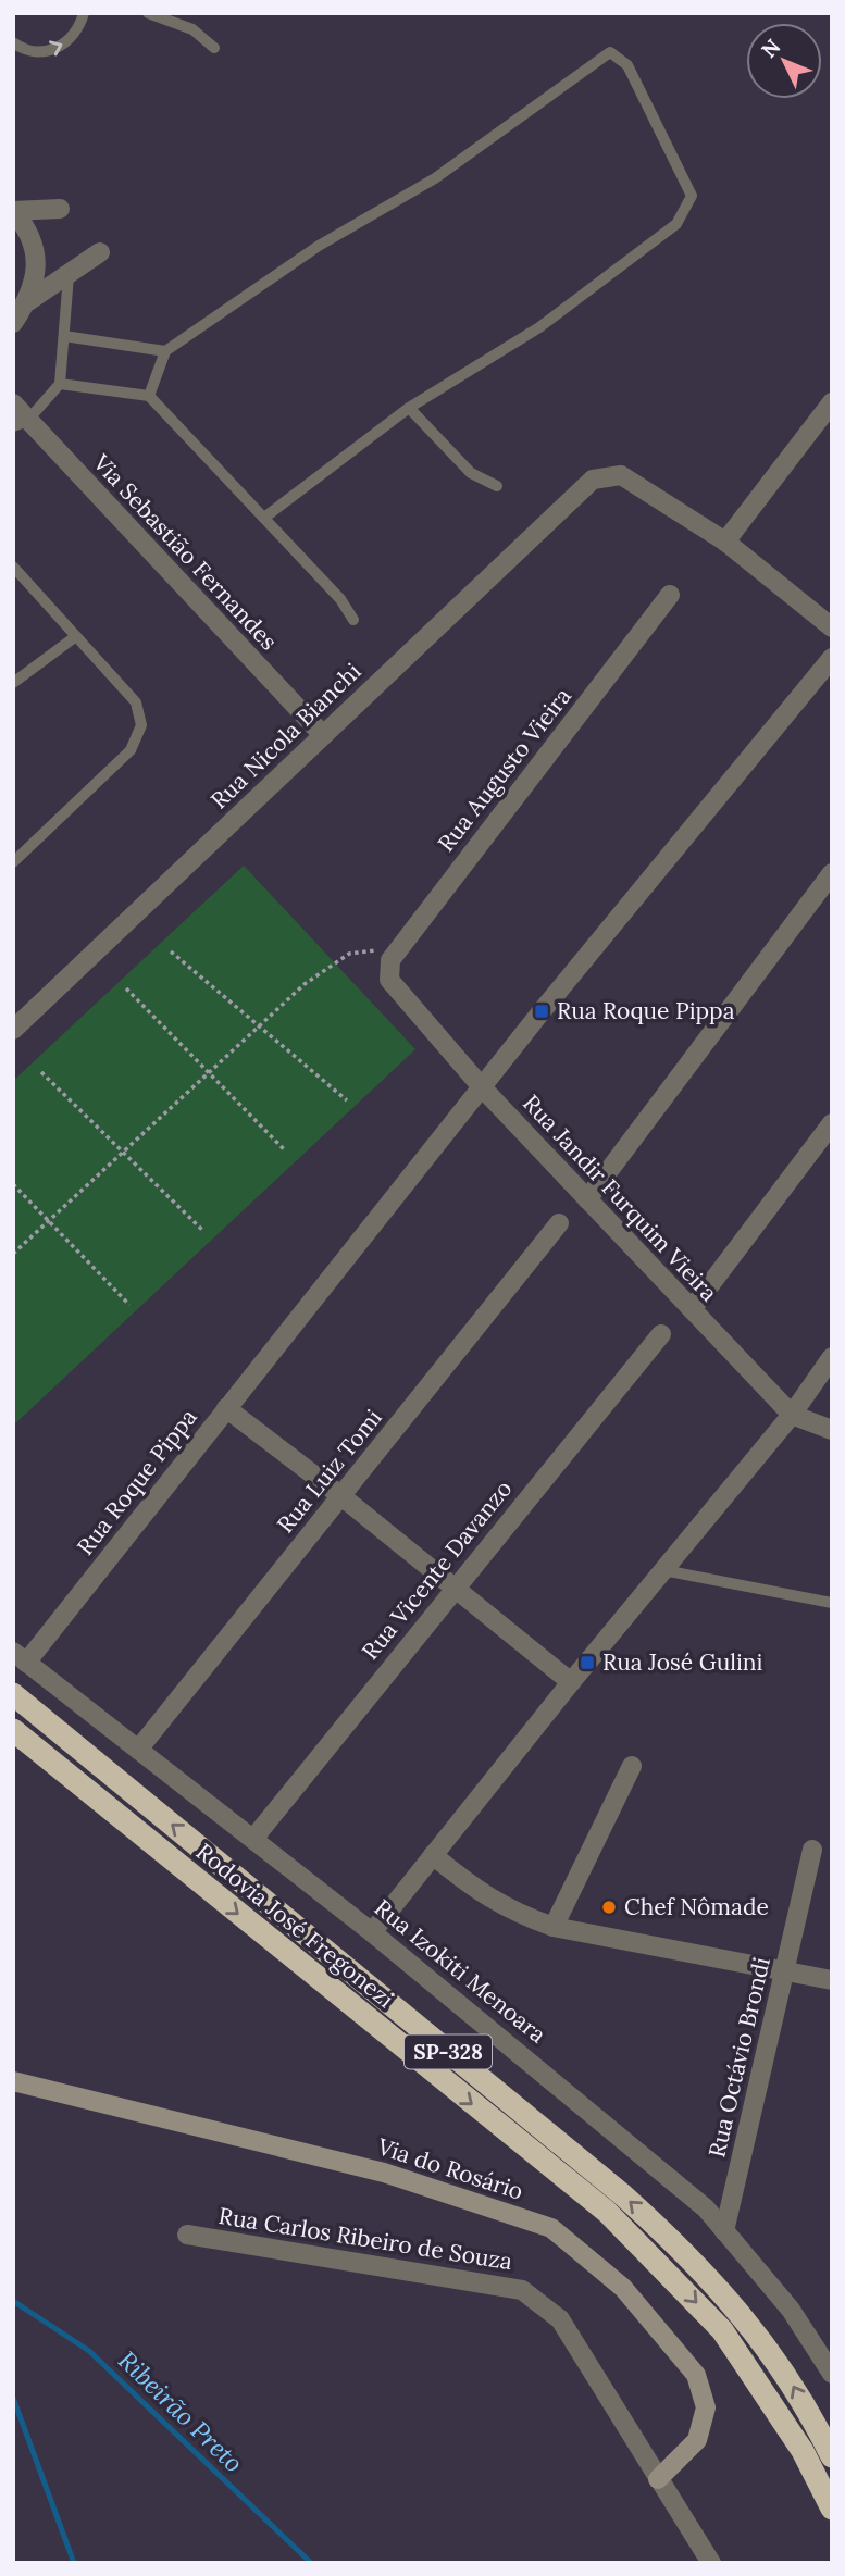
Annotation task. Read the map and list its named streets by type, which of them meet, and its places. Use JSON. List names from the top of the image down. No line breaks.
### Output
{"streets":{"highway":["Rodovia José Fregonezi","SP-328"],"street":["Via Sebastião Fernandes","Rua Nicola Bianchi","Rua Augusto Vieira","Rua Jandir Furquim Vieira","Rua Luiz Tomi","Rua Roque Pippa","Rua Vicente Davanzo","Rua Izokiti Menoara","Rua Octávio Brondi","Via do Rosário","Rua Carlos Ribeiro de Souza"]},"crossings":[["Via Sebastião Fernandes","Rua Nicola Bianchi"],["Rua Augusto Vieira","Rua Jandir Furquim Vieira"],["Rua Jandir Furquim Vieira","Rua Roque Pippa"],["Rua Luiz Tomi","Rua Izokiti Menoara"],["Rua Roque Pippa","Rua Izokiti Menoara"],["Rua Vicente Davanzo","Rua Izokiti Menoara"],["Rua Izokiti Menoara","Rua Octávio Brondi"],["Via do Rosário","Rua Carlos Ribeiro de Souza"]],"water":["Ribeirão Preto"],"places":{"transit":["Rua Roque Pippa","Rua José Gulini"],"other":["Chef Nômade"]},"north":"top left"}
